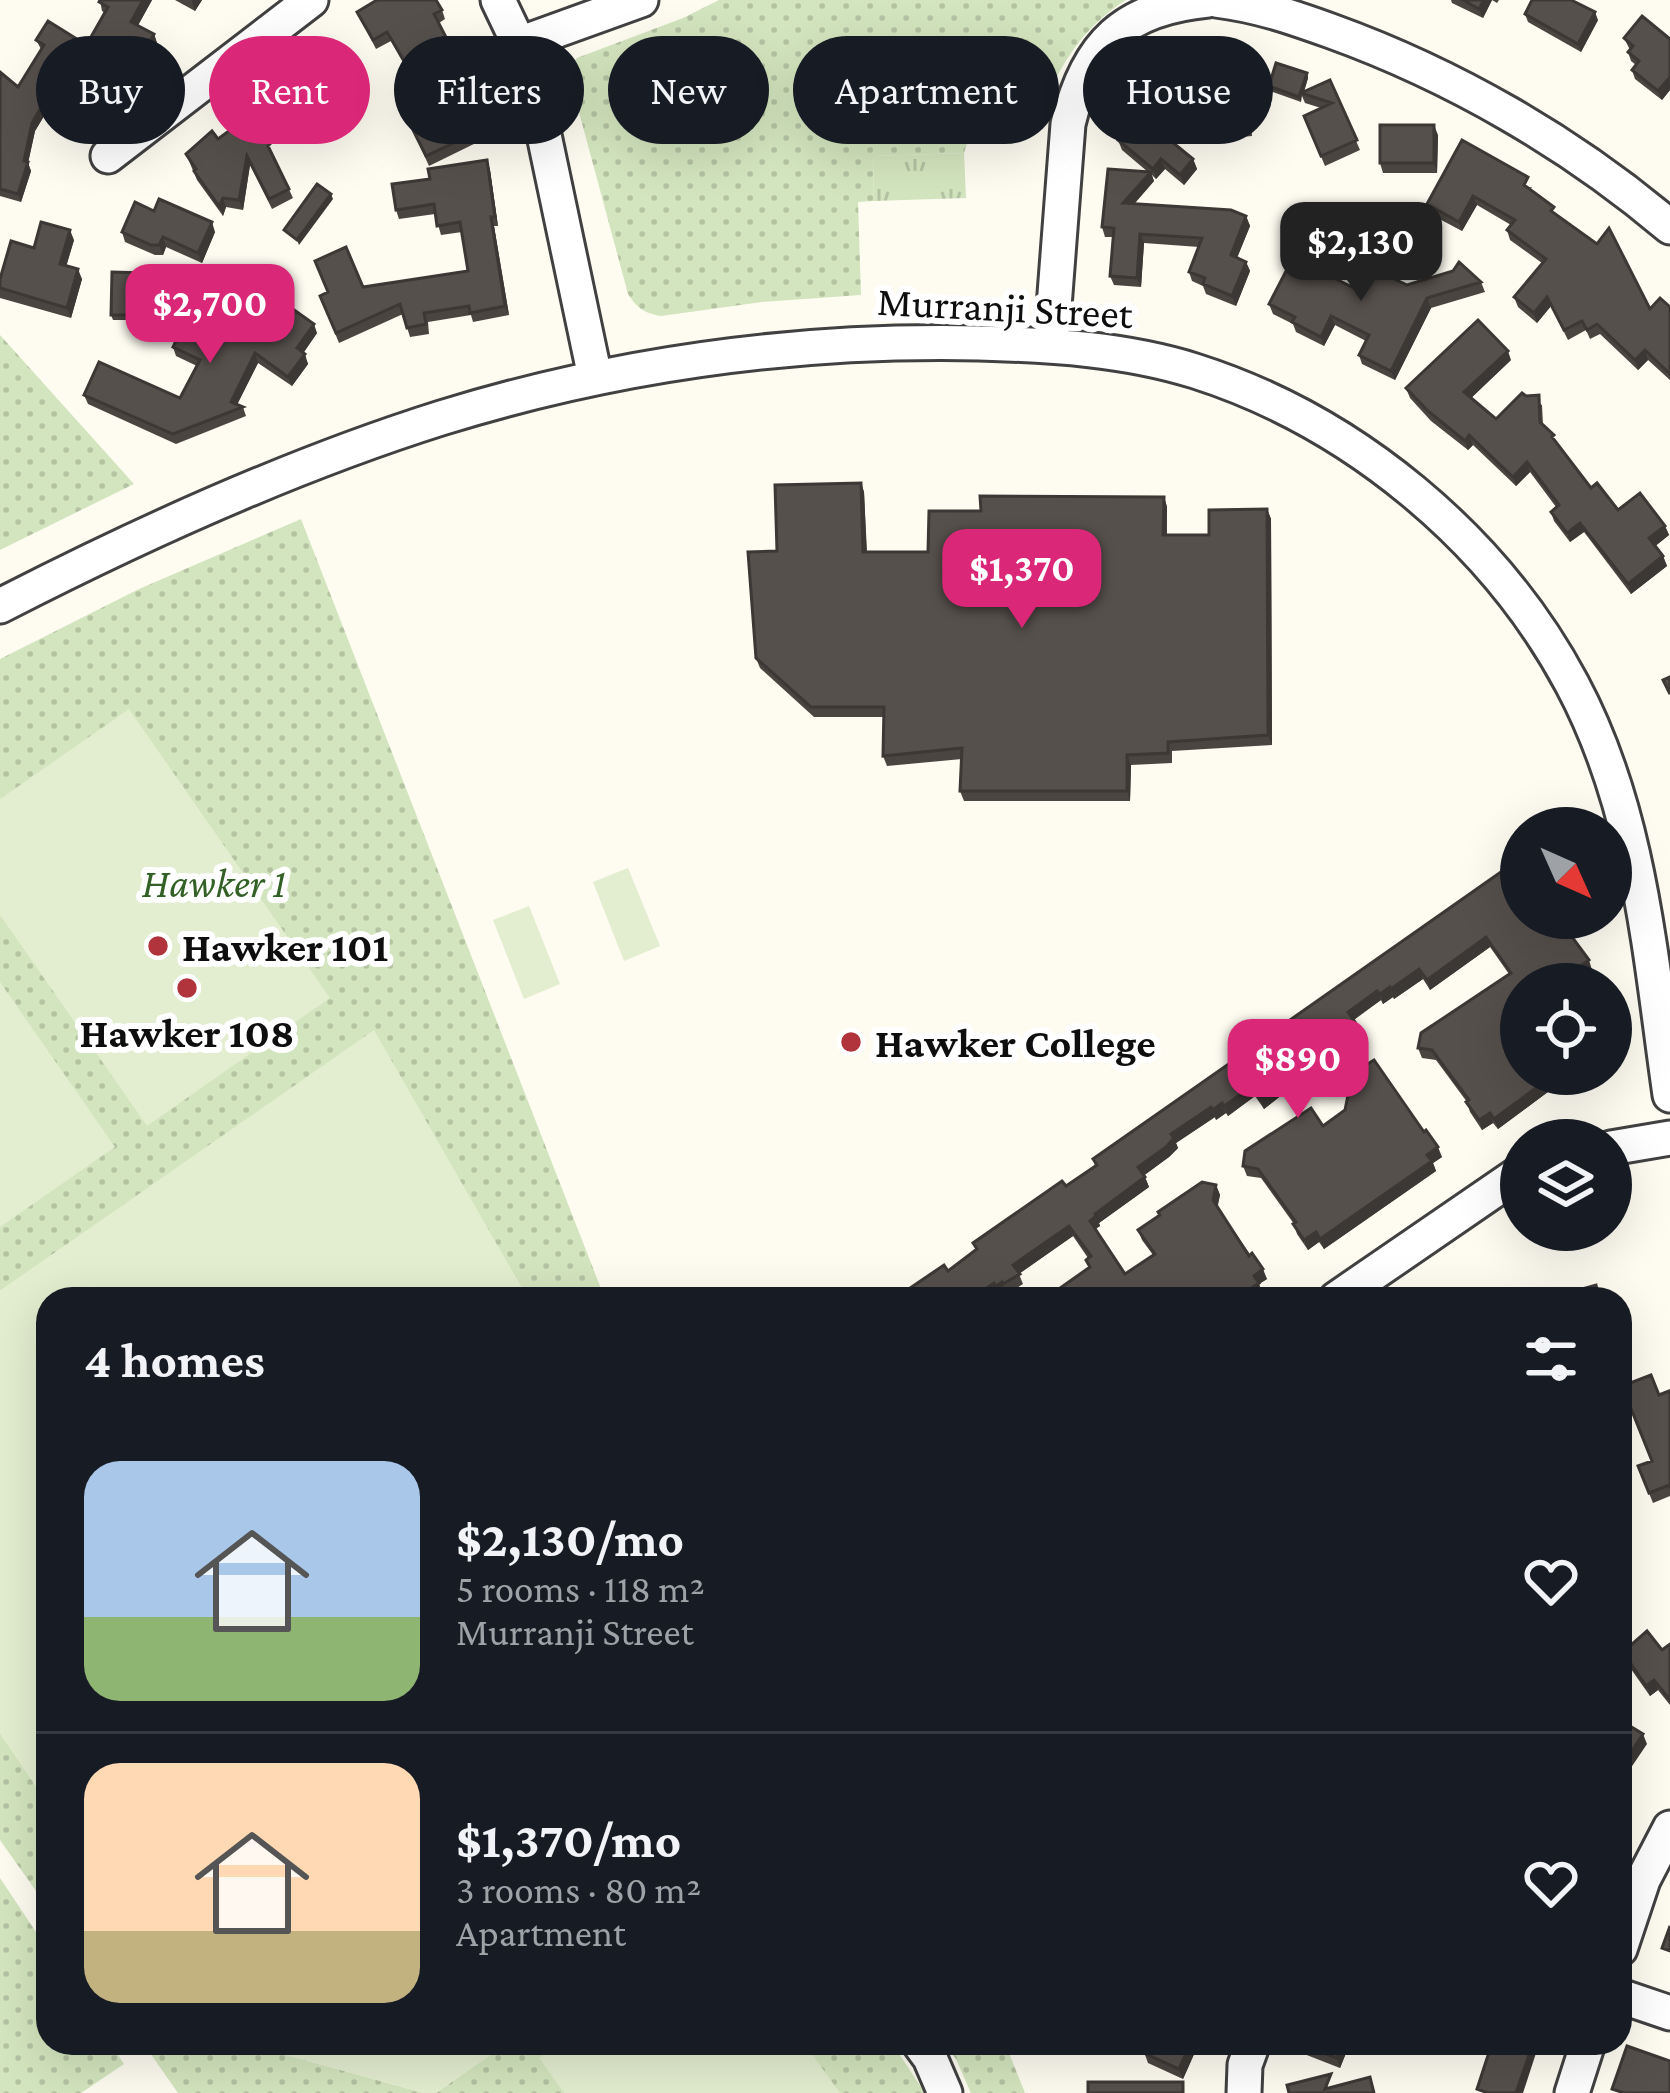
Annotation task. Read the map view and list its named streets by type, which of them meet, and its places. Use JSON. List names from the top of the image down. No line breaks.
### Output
{"streets":{"street":["Murranji Street"]},"parks":["Hawker 1"],"places":["Hawker 101","Hawker 108","Hawker College"],"north":"bottom right","page":{"chip":["Buy","Rent","Filters","New","Apartment","House"],"price":["$2,130","$2,700","$1,370","$890"],"heading":"4 homes","list":[{"name":"$2,130/mo","note":"5 rooms · 118 m² · Murranji Street"},{"name":"$1,370/mo","note":"3 rooms · 80 m² · Apartment"}]}}
